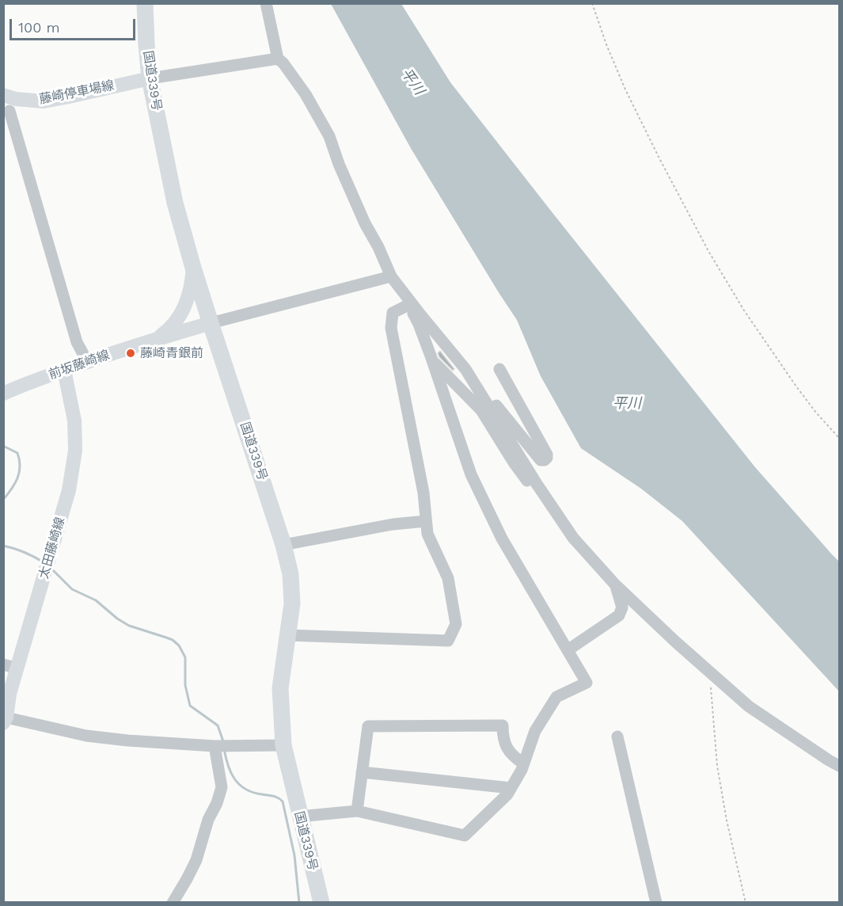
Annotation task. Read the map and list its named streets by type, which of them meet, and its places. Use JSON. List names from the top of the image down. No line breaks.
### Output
{"streets":{"highway":["国道339号"],"main road":["藤崎停車場線","前坂藤崎線","太田藤崎線"]},"crossings":[["国道339号","藤崎停車場線"],["国道339号","前坂藤崎線"],["前坂藤崎線","太田藤崎線"]],"water":["平川"],"places":["藤崎青銀前"],"scale_bar":"100 m"}
